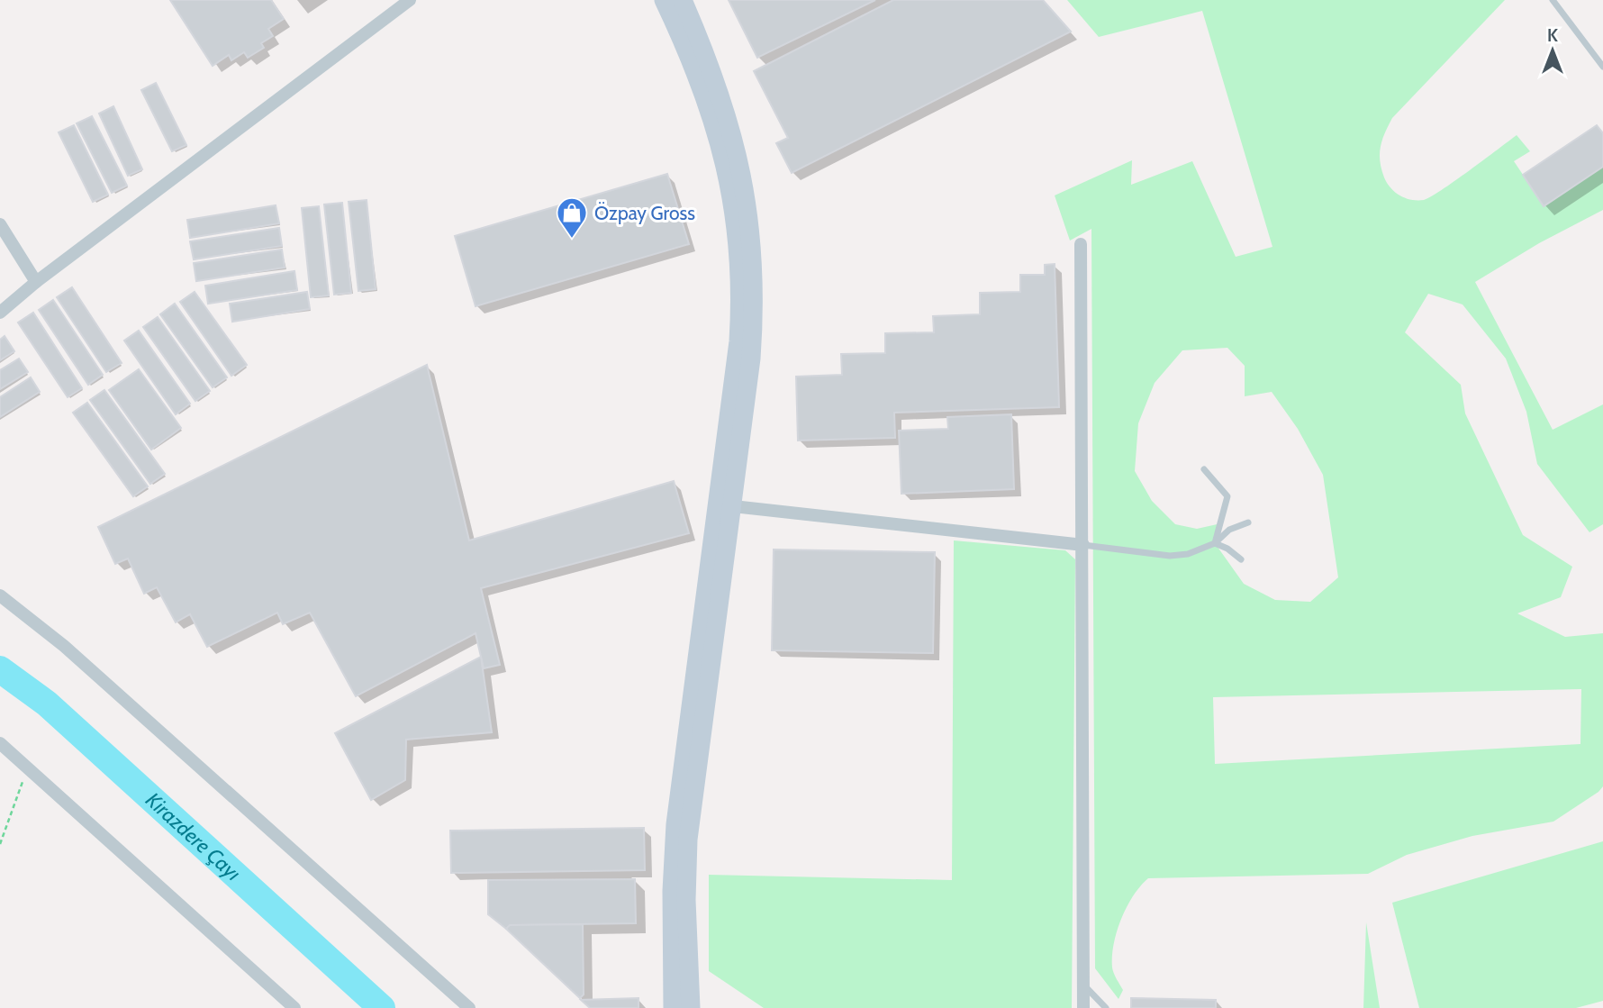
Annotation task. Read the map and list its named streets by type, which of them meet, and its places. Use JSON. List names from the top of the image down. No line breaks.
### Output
{"water":["Kirazdere Çayı"],"places":{"shop":["Özpay Gross"]},"north":"top"}
